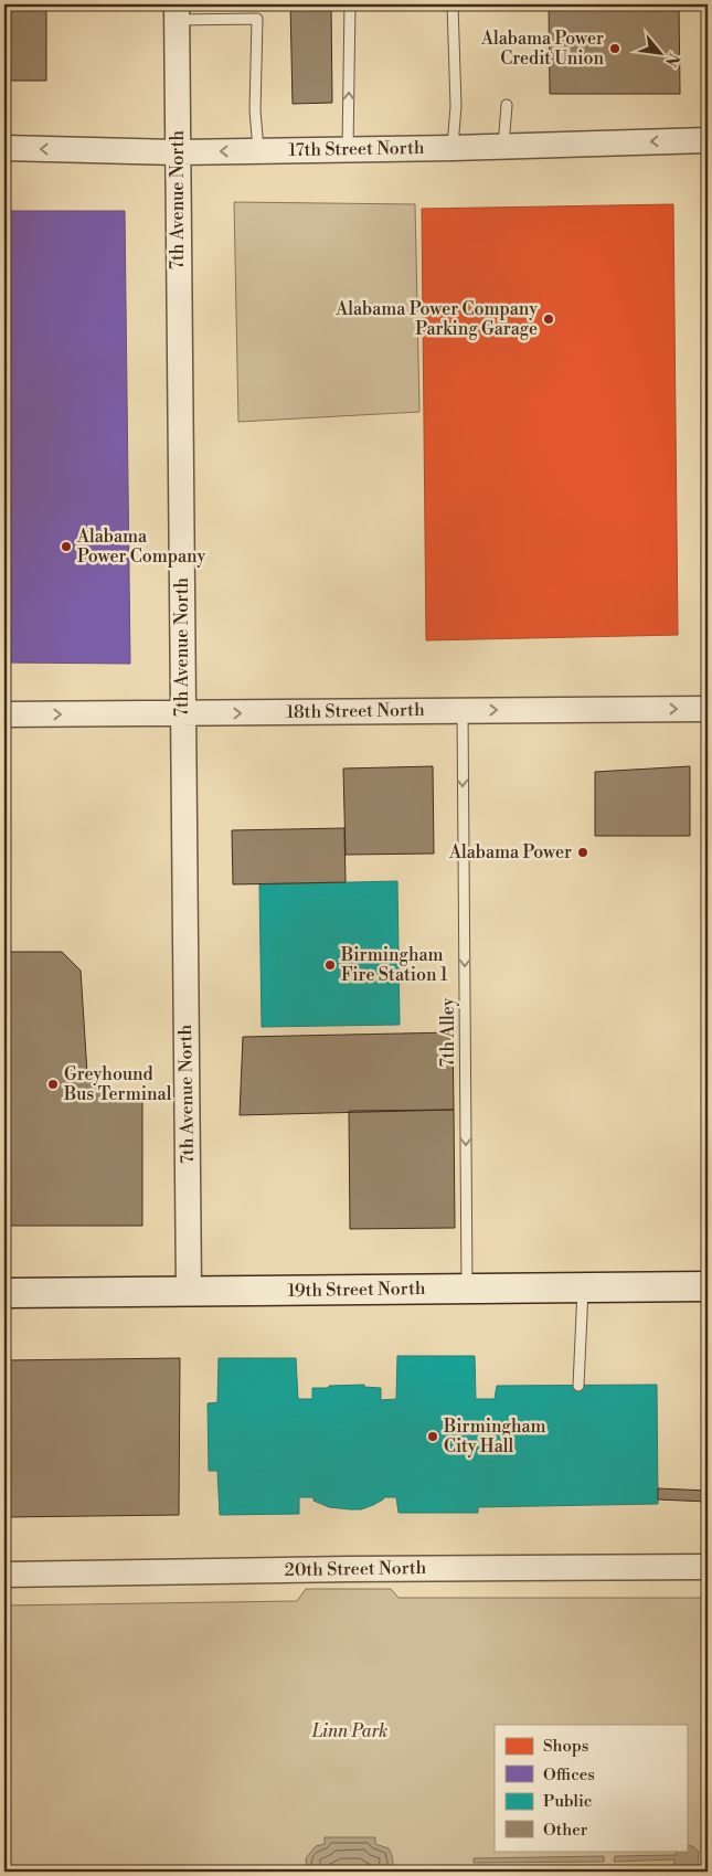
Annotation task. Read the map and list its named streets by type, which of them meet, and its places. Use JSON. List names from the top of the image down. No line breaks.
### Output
{"streets":{"main road":["19th Street North"],"street":["17th Street North","7th Avenue North","18th Street North","20th Street North"],"lane":["7th Alley"]},"crossings":[["17th Street North","7th Avenue North"],["7th Avenue North","18th Street North"],["7th Avenue North","19th Street North"],["18th Street North","7th Alley"],["7th Alley","19th Street North"]],"one_way":["17th Street North","18th Street North","7th Alley"],"parks":["Linn Park"],"places":["Alabama Power Credit Union","Alabama Power Company Parking Garage","Alabama Power Company","Alabama Power","Birmingham Fire Station 1","Greyhound Bus Terminal","Birmingham City Hall"],"legend":["Shops","Offices","Public","Other"],"north":"bottom right"}
